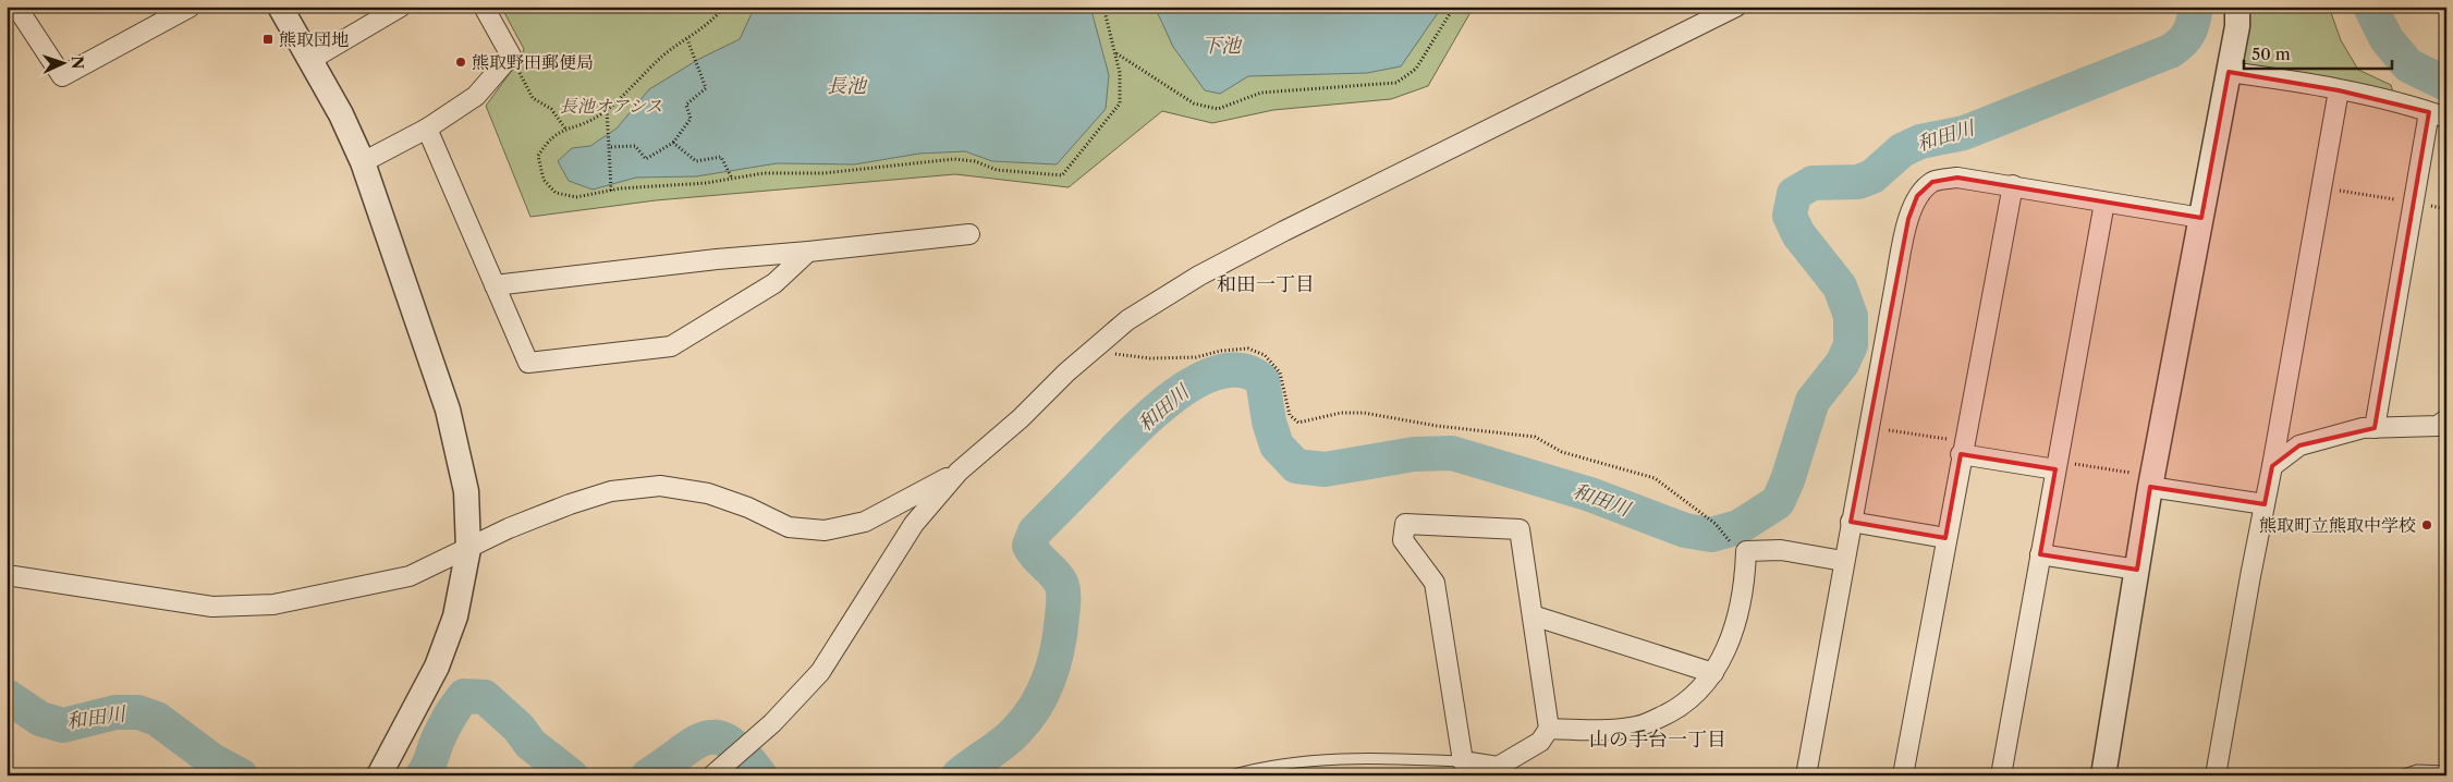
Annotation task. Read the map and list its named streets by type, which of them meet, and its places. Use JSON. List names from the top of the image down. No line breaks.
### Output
{"districts":["和田一丁目","山の手台一丁目"],"water":["下池","長池","和田川"],"parks":["長池オアシス"],"places":{"transit":["熊取団地"],"other":["熊取野田郵便局","熊取町立熊取中学校"]},"scale_bar":"50 m","north":"right"}
